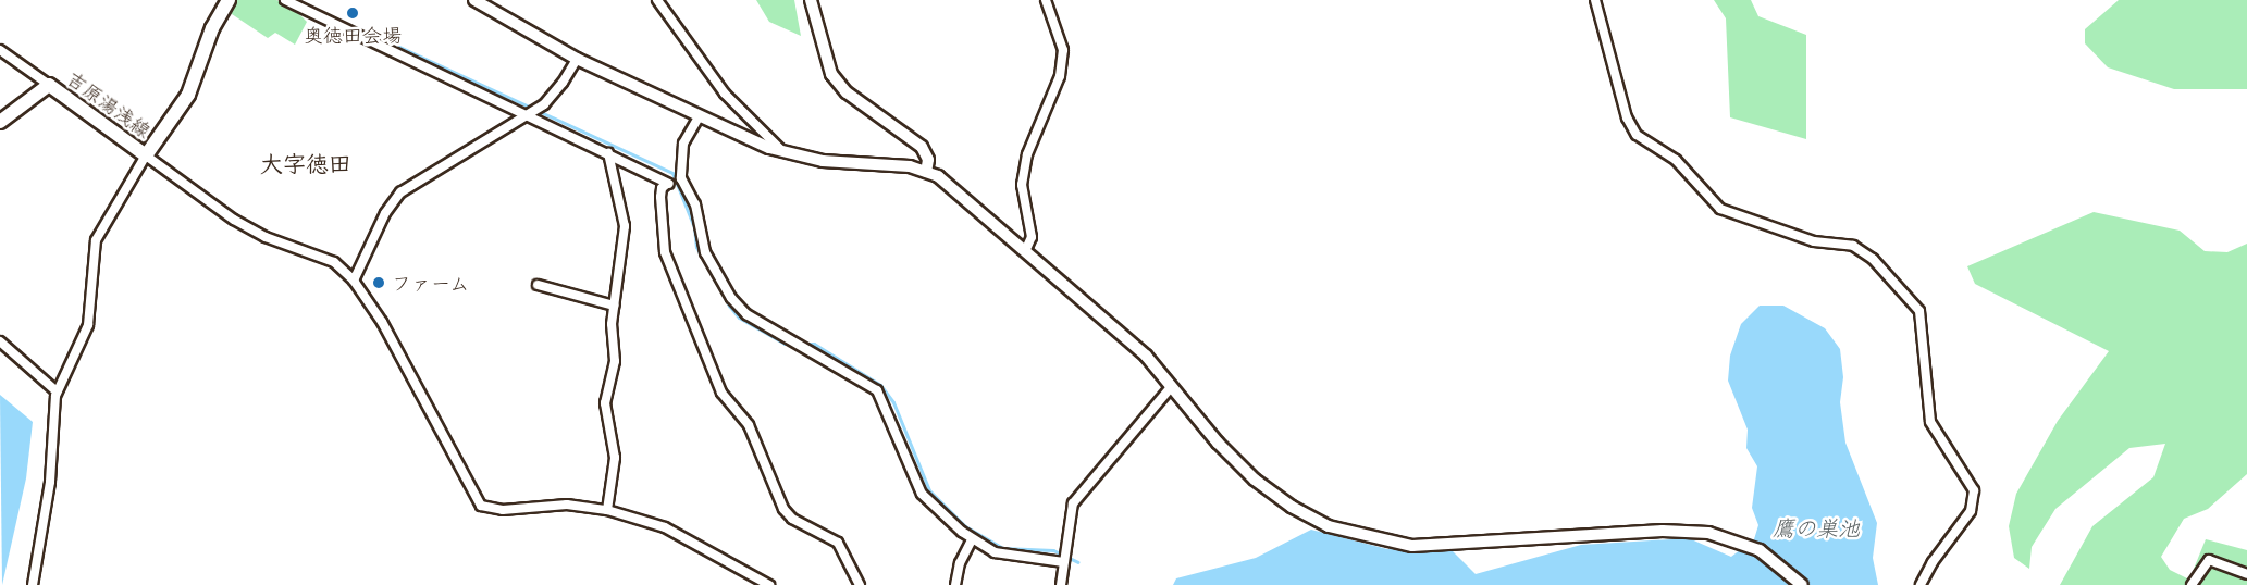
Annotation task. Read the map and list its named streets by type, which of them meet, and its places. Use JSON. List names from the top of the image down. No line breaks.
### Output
{"streets":{"main road":["吉原湯浅線"]},"districts":["大字徳田"],"water":["鷹の巣池"],"places":["奥徳田会場","ファーム"]}
